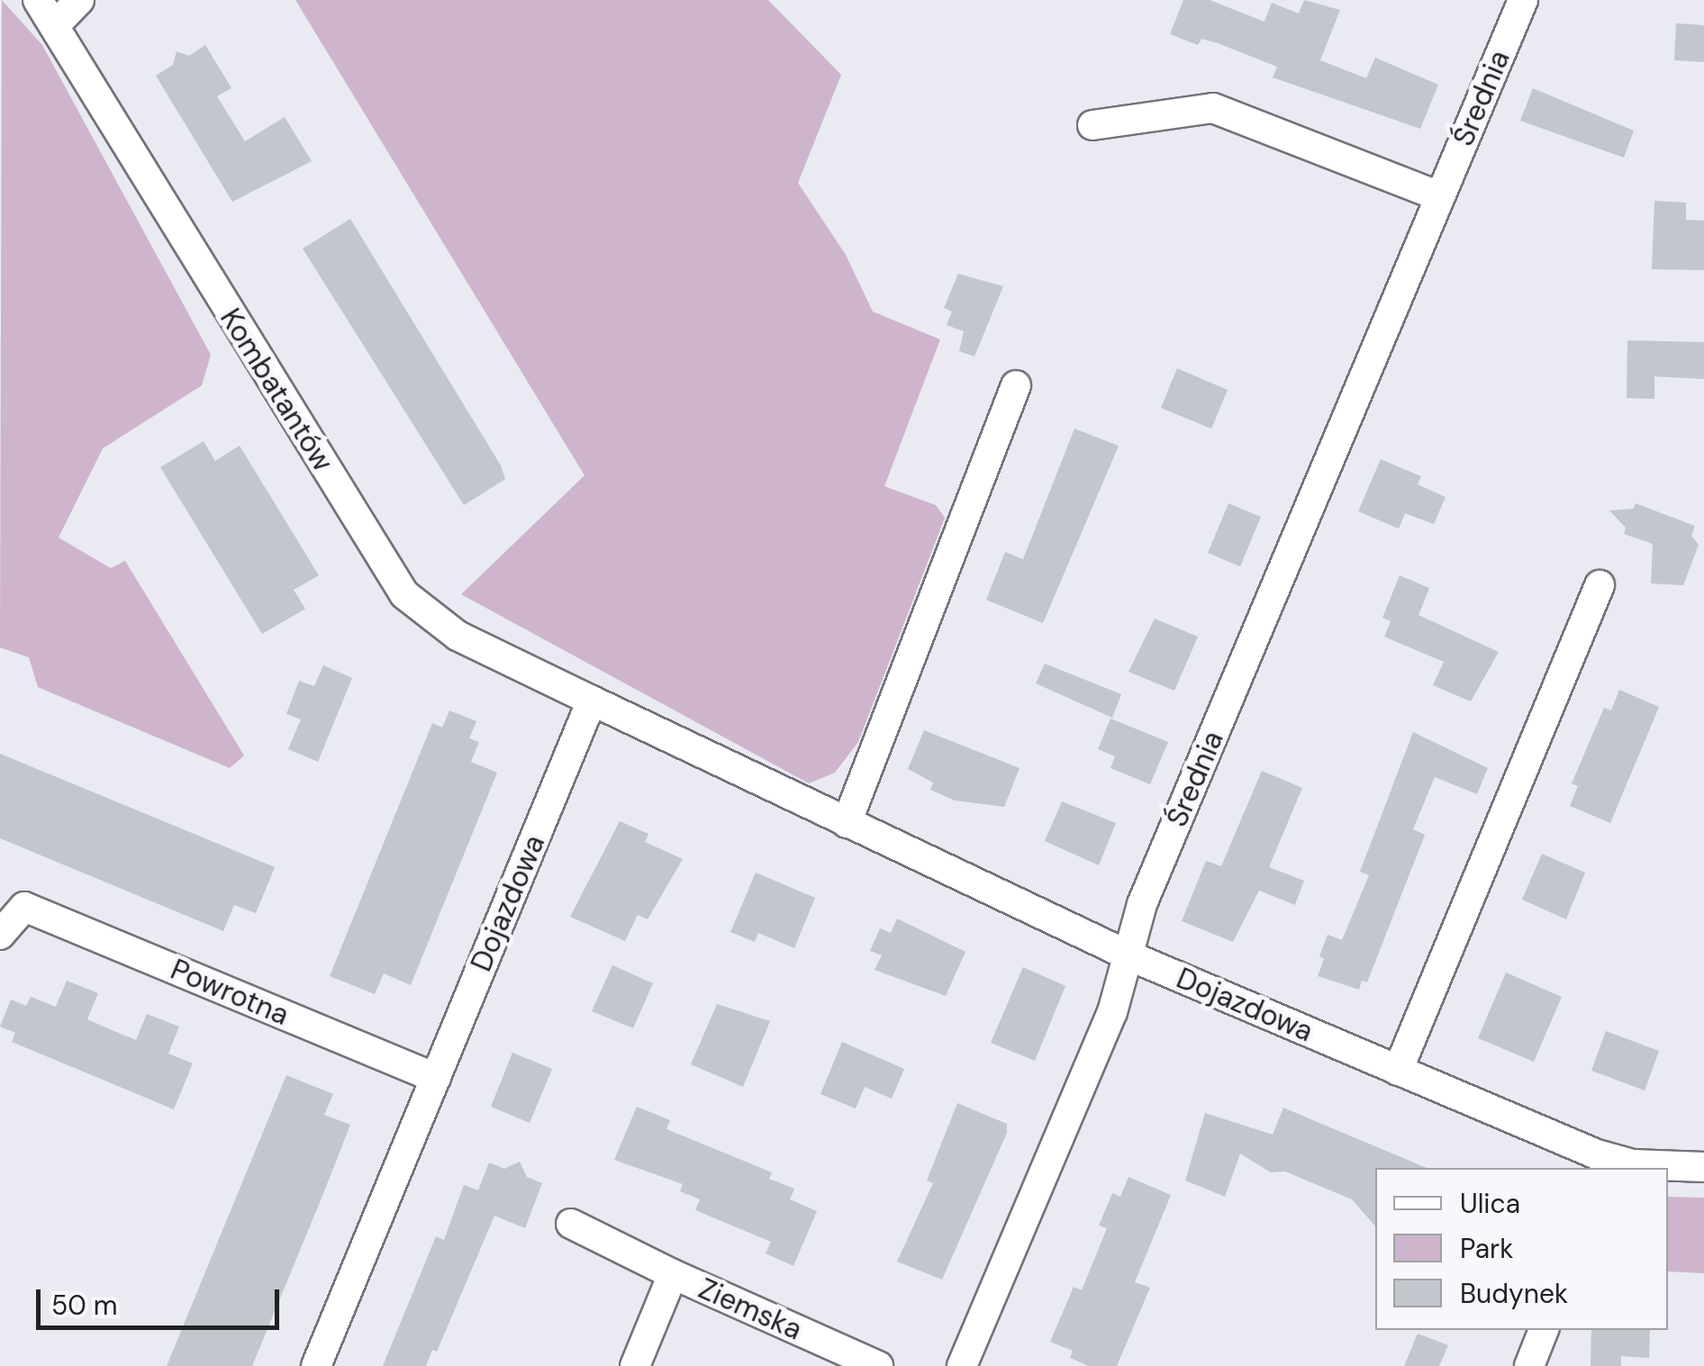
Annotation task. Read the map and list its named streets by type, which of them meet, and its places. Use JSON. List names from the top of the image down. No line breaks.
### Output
{"streets":{"street":["Średnia","Kombatantów","Dojazdowa","Powrotna","Ziemska"]},"crossings":[["Średnia","Dojazdowa"],["Kombatantów","Dojazdowa"],["Dojazdowa","Powrotna"]],"legend":["Ulica","Park","Budynek"],"scale_bar":"50 m"}
